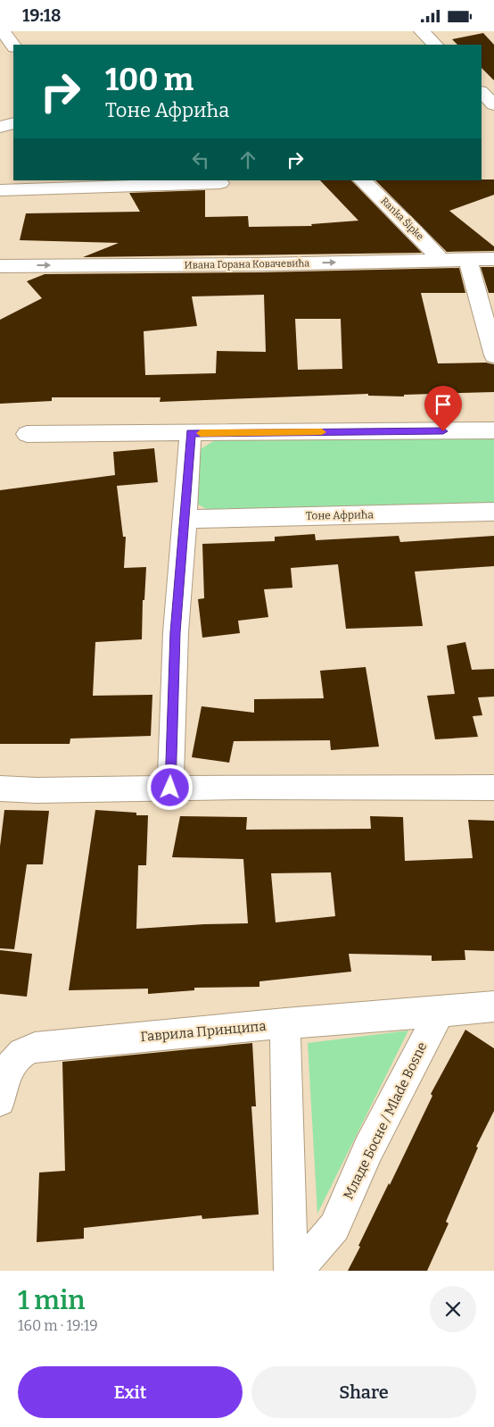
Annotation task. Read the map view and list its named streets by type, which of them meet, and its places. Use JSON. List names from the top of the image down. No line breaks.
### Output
{"streets":{"street":["Ranka Šipke","Ивана Горана Ковачевића","Тоне Афрића","Гаврила Принципа","Младе Босне / Mlade Bosne"]},"crossings":[["Ranka Šipke","Ивана Горана Ковачевића"],["Гаврила Принципа","Младе Босне / Mlade Bosne"]],"page":{"status":"19:18","turn":["100 m","Тоне Афрића"],"heading":["1 min","160 m · 19:19"],"buttons":["Exit","Share"]}}
